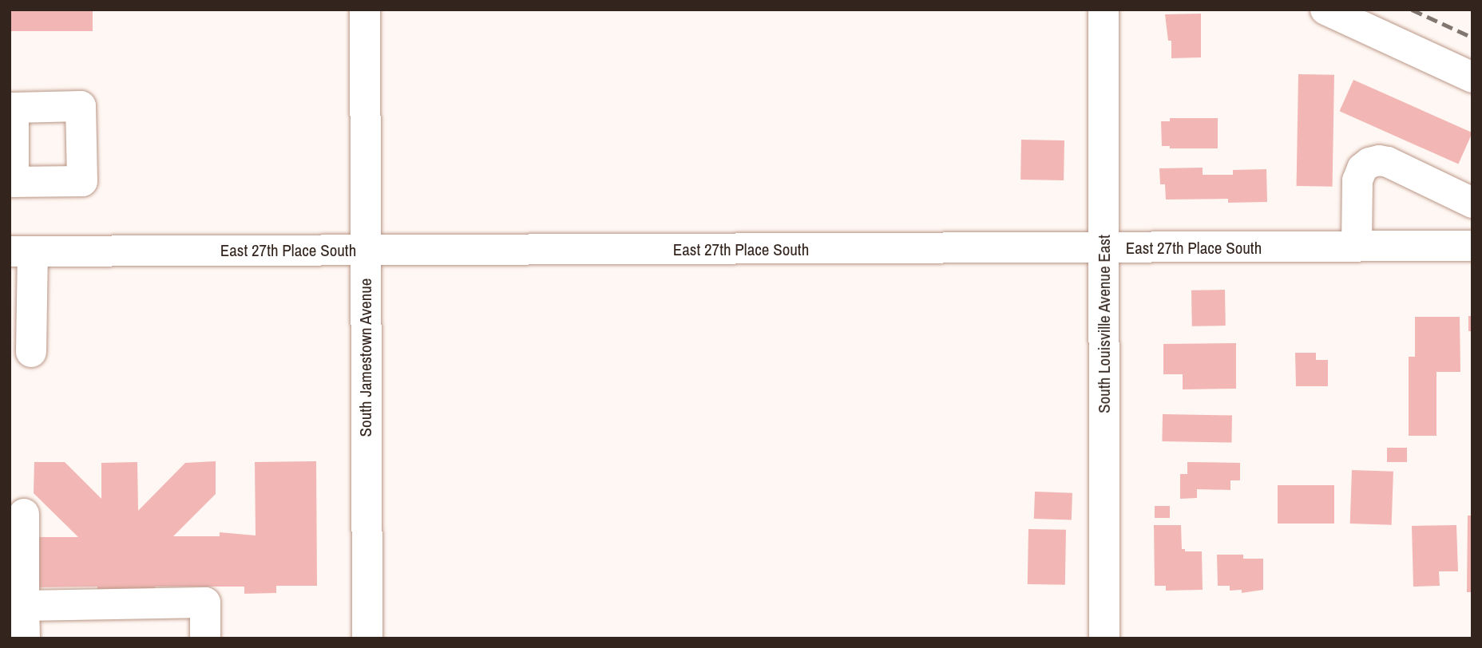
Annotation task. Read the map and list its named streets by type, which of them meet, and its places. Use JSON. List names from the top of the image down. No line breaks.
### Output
{"streets":{"main road":["East 27th Place South","South Louisville Avenue East","South Jamestown Avenue"]},"crossings":[["East 27th Place South","South Louisville Avenue East"],["East 27th Place South","South Jamestown Avenue"]]}
